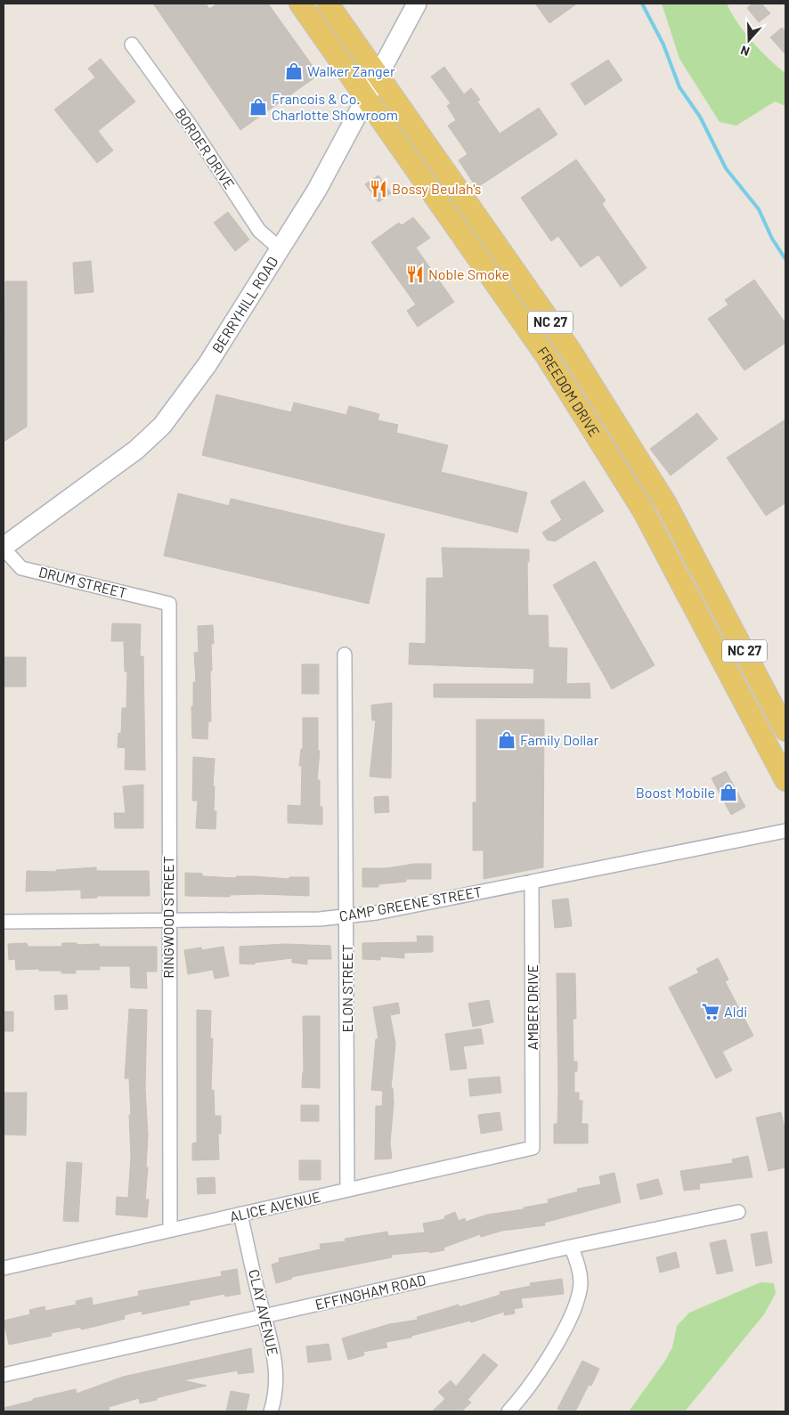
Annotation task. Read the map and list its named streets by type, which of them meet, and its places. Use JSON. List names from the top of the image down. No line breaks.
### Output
{"streets":{"main road":["NC 27","FREEDOM DRIVE"],"street":["BORDER DRIVE","BERRYHILL ROAD","DRUM STREET","CAMP GREENE STREET","RINGWOOD STREET","ELON STREET","AMBER DRIVE","ALICE AVENUE","EFFINGHAM ROAD","CLAY AVENUE"]},"crossings":[["BORDER DRIVE","BERRYHILL ROAD"],["BERRYHILL ROAD","FREEDOM DRIVE"],["BERRYHILL ROAD","DRUM STREET"],["DRUM STREET","RINGWOOD STREET"],["CAMP GREENE STREET","RINGWOOD STREET"],["CAMP GREENE STREET","ELON STREET"],["CAMP GREENE STREET","AMBER DRIVE"],["RINGWOOD STREET","ALICE AVENUE"],["ELON STREET","ALICE AVENUE"],["AMBER DRIVE","ALICE AVENUE"],["ALICE AVENUE","CLAY AVENUE"],["EFFINGHAM ROAD","CLAY AVENUE"]],"places":{"shop":["Walker Zanger","Francois & Co. Charlotte Showroom","Family Dollar","Boost Mobile"],"restaurant":["Bossy Beulah's","Noble Smoke"],"supermarket":["Aldi"]},"north":"bottom"}
